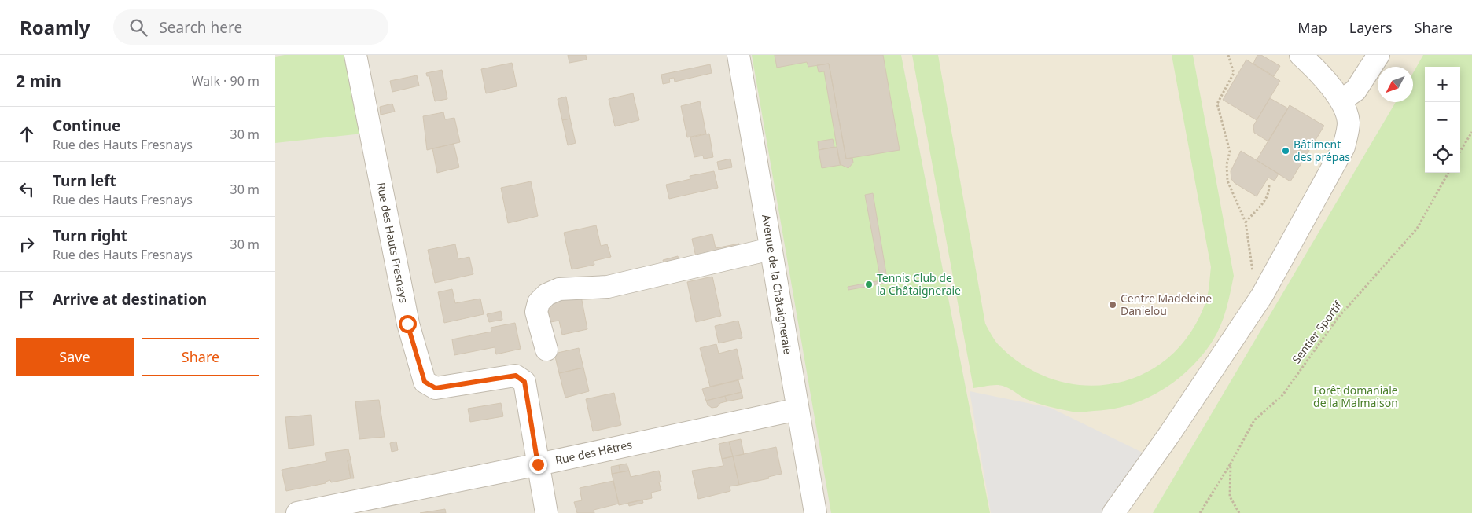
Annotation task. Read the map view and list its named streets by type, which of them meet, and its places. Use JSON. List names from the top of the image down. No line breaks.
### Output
{"streets":{"street":["Rue des Hauts Fresnays","Avenue de la Châtaigneraie","Rue des Hêtres"],"path":["Sentier Sportif"]},"crossings":[["Rue des Hauts Fresnays","Rue des Hêtres"],["Avenue de la Châtaigneraie","Rue des Hêtres"]],"parks":["Forêt domaniale de la Malmaison"],"places":["Bâtiment des prépas","Tennis Club de la Châtaigneraie","Centre Madeleine Danielou"],"north":"bottom left","page":{"header":"Roamly","search":"Search here","nav":["Map","Layers","Share"],"heading":["2 min","Walk · 90 m"],"map_buttons":["+","−"],"list":[["Continue","Rue des Hauts Fresnays","30 m"],["Turn left","Rue des Hauts Fresnays","30 m"],["Turn right","Rue des Hauts Fresnays","30 m"],"Arrive at destination"],"buttons":["Save","Share"]}}
